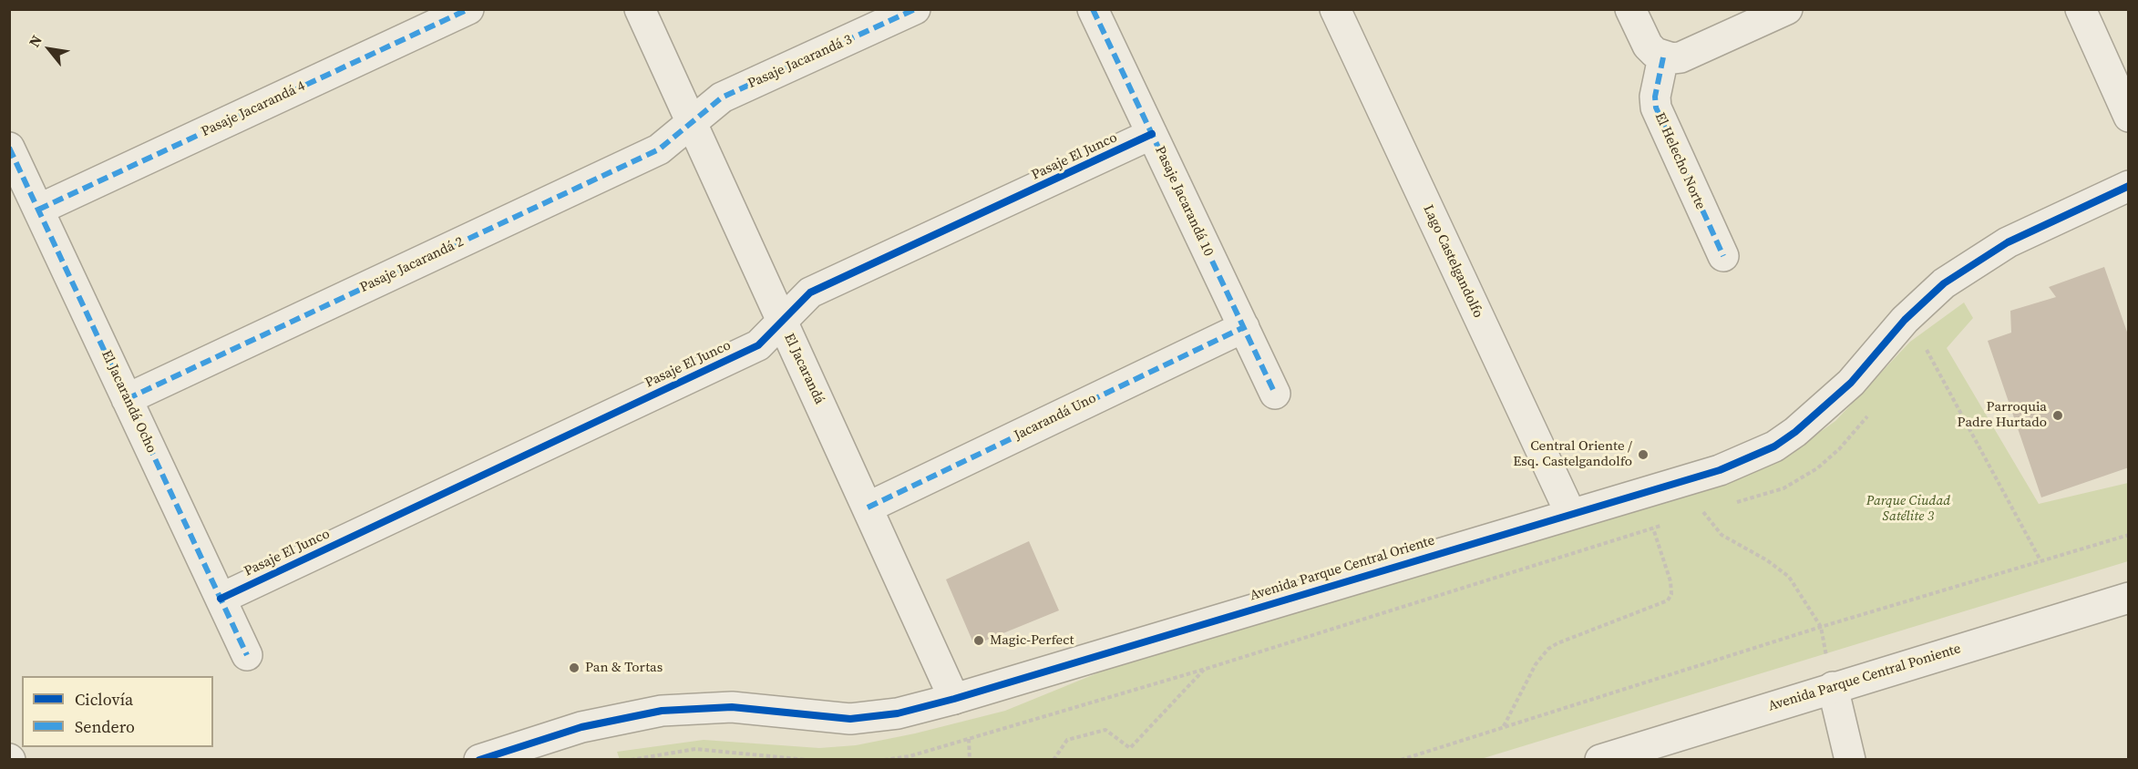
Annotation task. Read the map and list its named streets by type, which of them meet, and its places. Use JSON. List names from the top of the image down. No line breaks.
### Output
{"streets":{"street":["Pasaje Jacarandá 3","Pasaje Jacarandá 4","Pasaje El Junco","El Helecho Norte","Pasaje Jacarandá 10","Lago Castelgandolfo","Pasaje Jacarandá 2","El Jacarandá","El Jacarandá Ocho","Jacarandá Uno","Avenida Parque Central Oriente","Avenida Parque Central Poniente"]},"crossings":[["Pasaje Jacarandá 3","Pasaje Jacarandá 2"],["Pasaje Jacarandá 3","El Jacarandá"],["Pasaje Jacarandá 4","El Jacarandá Ocho"],["Pasaje El Junco","Pasaje Jacarandá 10"],["Pasaje El Junco","El Jacarandá"],["Pasaje El Junco","El Jacarandá Ocho"],["Pasaje Jacarandá 10","Jacarandá Uno"],["Lago Castelgandolfo","Avenida Parque Central Oriente"],["Pasaje Jacarandá 2","El Jacarandá"],["Pasaje Jacarandá 2","El Jacarandá Ocho"],["El Jacarandá","Jacarandá Uno"],["El Jacarandá","Avenida Parque Central Oriente"]],"parks":["Parque Ciudad Satélite 3"],"places":["Parroquia Padre Hurtado","Central Oriente / Esq. Castelgandolfo","Magic-Perfect","Pan & Tortas"],"legend":["Ciclovía","Sendero"],"north":"top left"}
